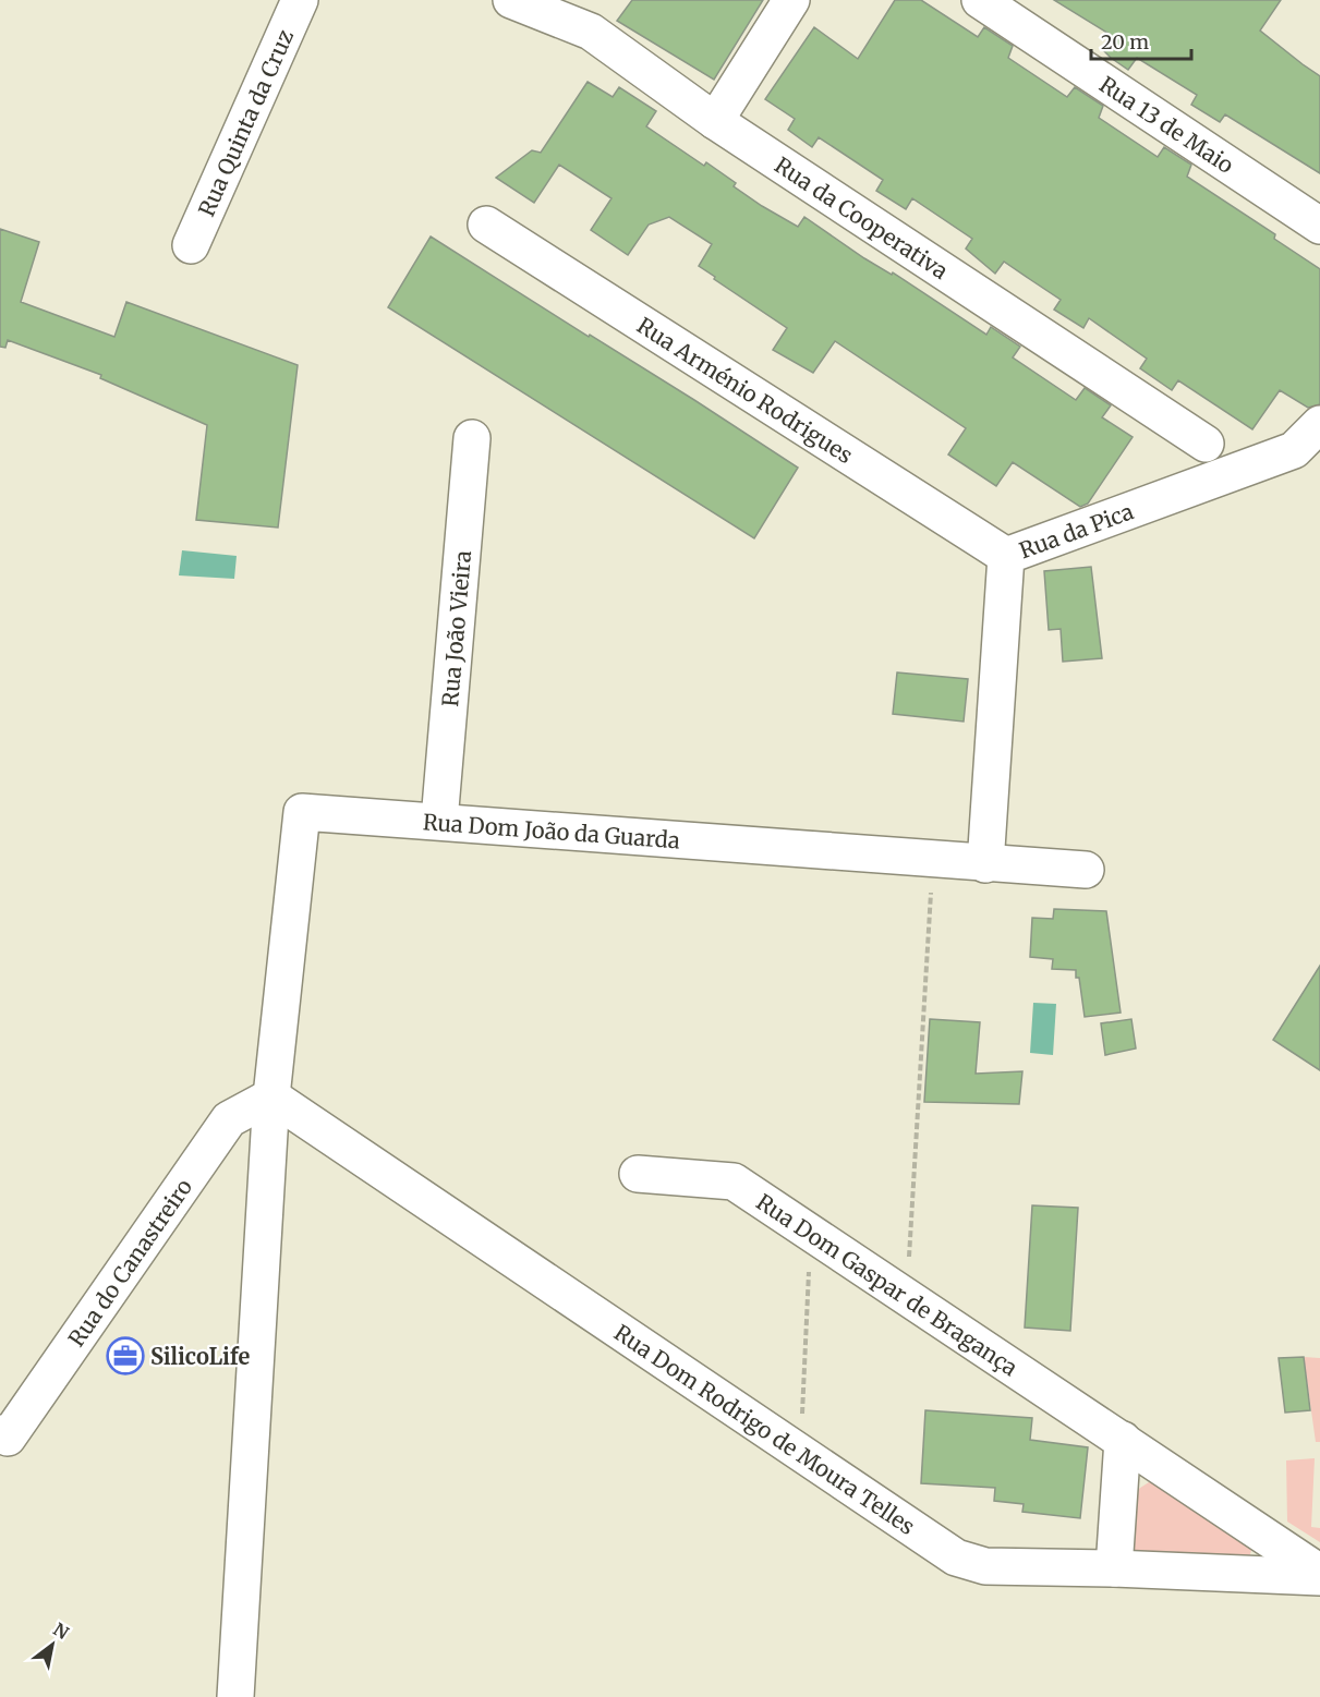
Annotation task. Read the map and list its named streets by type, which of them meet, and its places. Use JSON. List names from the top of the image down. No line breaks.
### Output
{"streets":{"street":["Rua Quinta da Cruz","Rua 13 de Maio","Rua da Cooperativa","Rua Arménio Rodrigues","Rua da Pica","Rua João Vieira","Rua Dom João da Guarda","Rua do Canastreiro","Rua Dom Gaspar de Bragança","Rua Dom Rodrigo de Moura Telles"]},"crossings":[["Rua Arménio Rodrigues","Rua da Pica"],["Rua da Pica","Rua Dom João da Guarda"],["Rua João Vieira","Rua Dom João da Guarda"],["Rua Dom João da Guarda","Rua do Canastreiro"],["Rua Dom João da Guarda","Rua Dom Rodrigo de Moura Telles"],["Rua do Canastreiro","Rua Dom Rodrigo de Moura Telles"],["Rua Dom Gaspar de Bragança","Rua Dom Rodrigo de Moura Telles"]],"places":{"office":["SilicoLife"]},"scale_bar":"20 m","north":"top right"}
